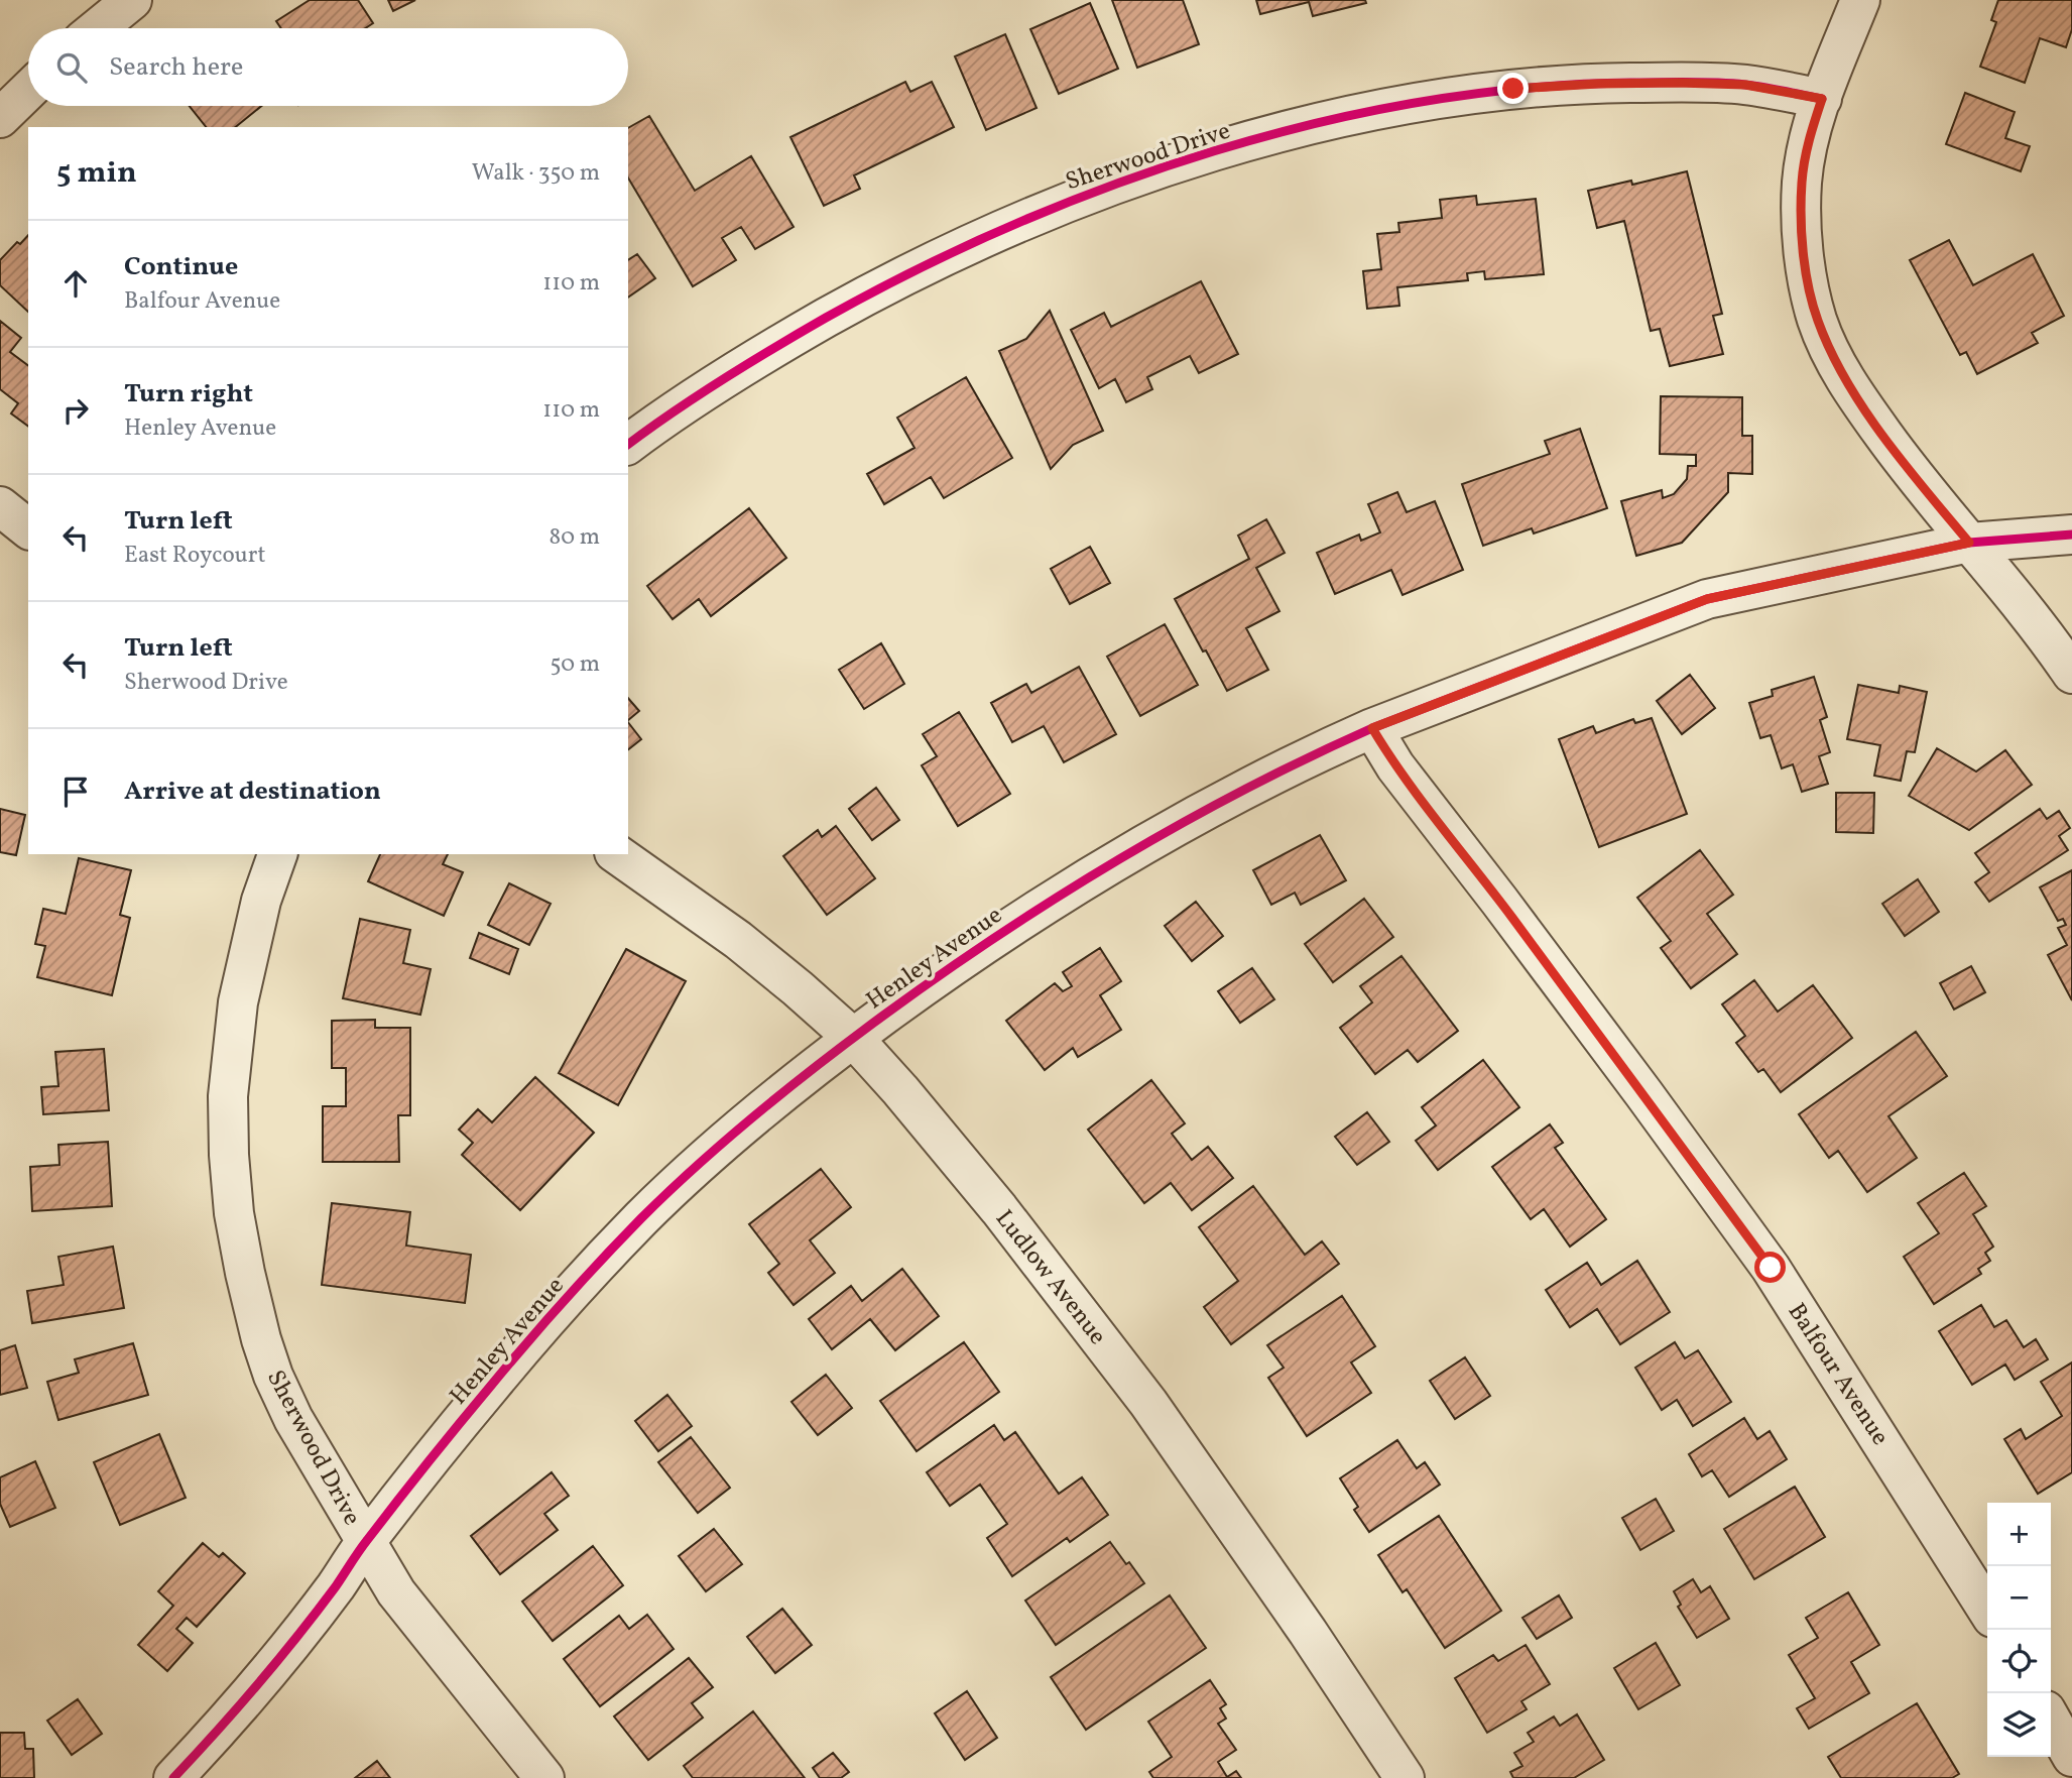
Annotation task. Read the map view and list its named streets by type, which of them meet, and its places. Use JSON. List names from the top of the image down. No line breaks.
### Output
{"streets":{"street":["Sherwood Drive","Henley Avenue","Ludlow Avenue","Balfour Avenue"]},"crossings":[["Sherwood Drive","Henley Avenue"],["Henley Avenue","Ludlow Avenue"],["Henley Avenue","Balfour Avenue"]],"page":{"search":"Search here","heading":["5 min","Walk · 350 m"],"list":[["Continue","Balfour Avenue","110 m"],["Turn right","Henley Avenue","110 m"],["Turn left","East Roycourt","80 m"],["Turn left","Sherwood Drive","50 m"],"Arrive at destination"],"map_buttons":["+","−"]}}
